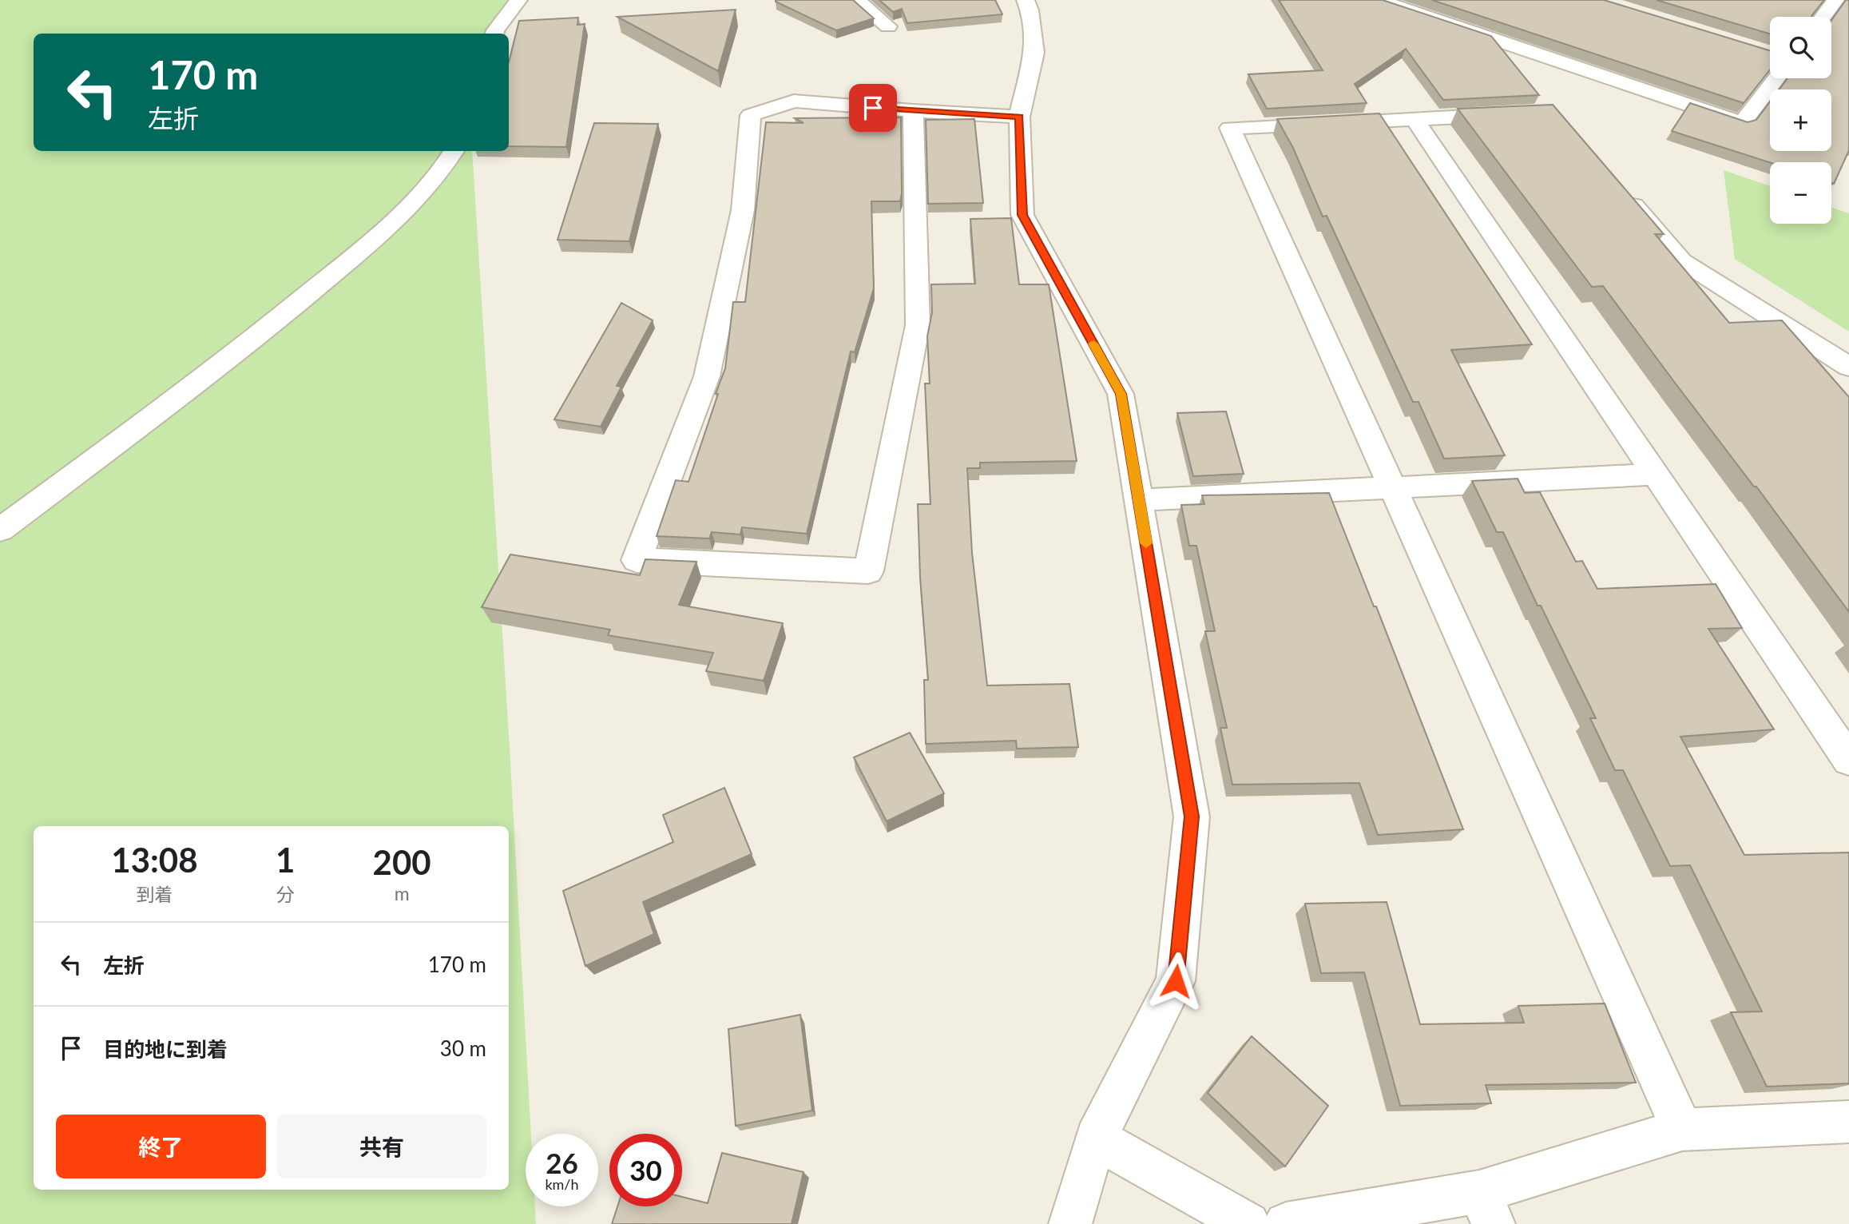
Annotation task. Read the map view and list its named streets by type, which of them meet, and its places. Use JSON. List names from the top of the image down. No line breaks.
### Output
{"page":{"map_buttons":["+","−"],"turn":["170 m","左折"],"eta":["13:08","到着","1","分","200","m"],"list":[{"name":"左折","value":"170 m"},{"name":"目的地に到着","value":"30 m"}],"buttons":["終了","共有"],"speed":"26 km/h","limit":"30"}}
